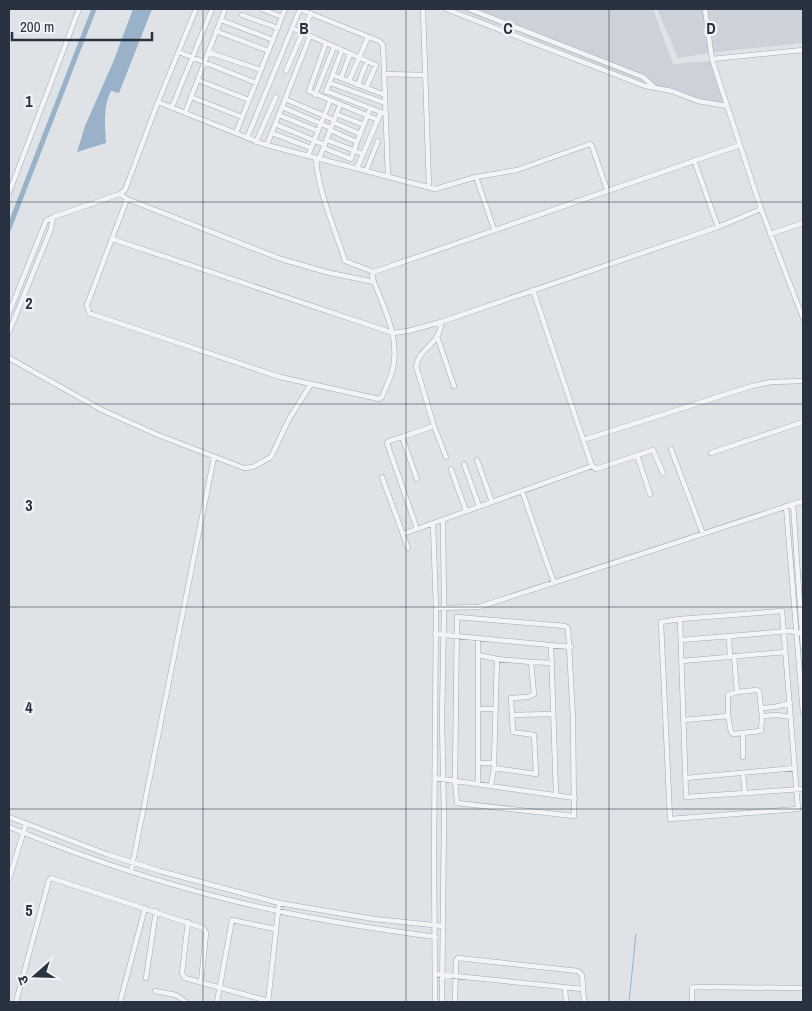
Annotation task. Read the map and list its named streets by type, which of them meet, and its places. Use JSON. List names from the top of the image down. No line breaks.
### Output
{"scale_bar":"200 m","north":"left","grid":{"columns":["B","C","D"],"rows":["1","2","3","4","5"]}}
